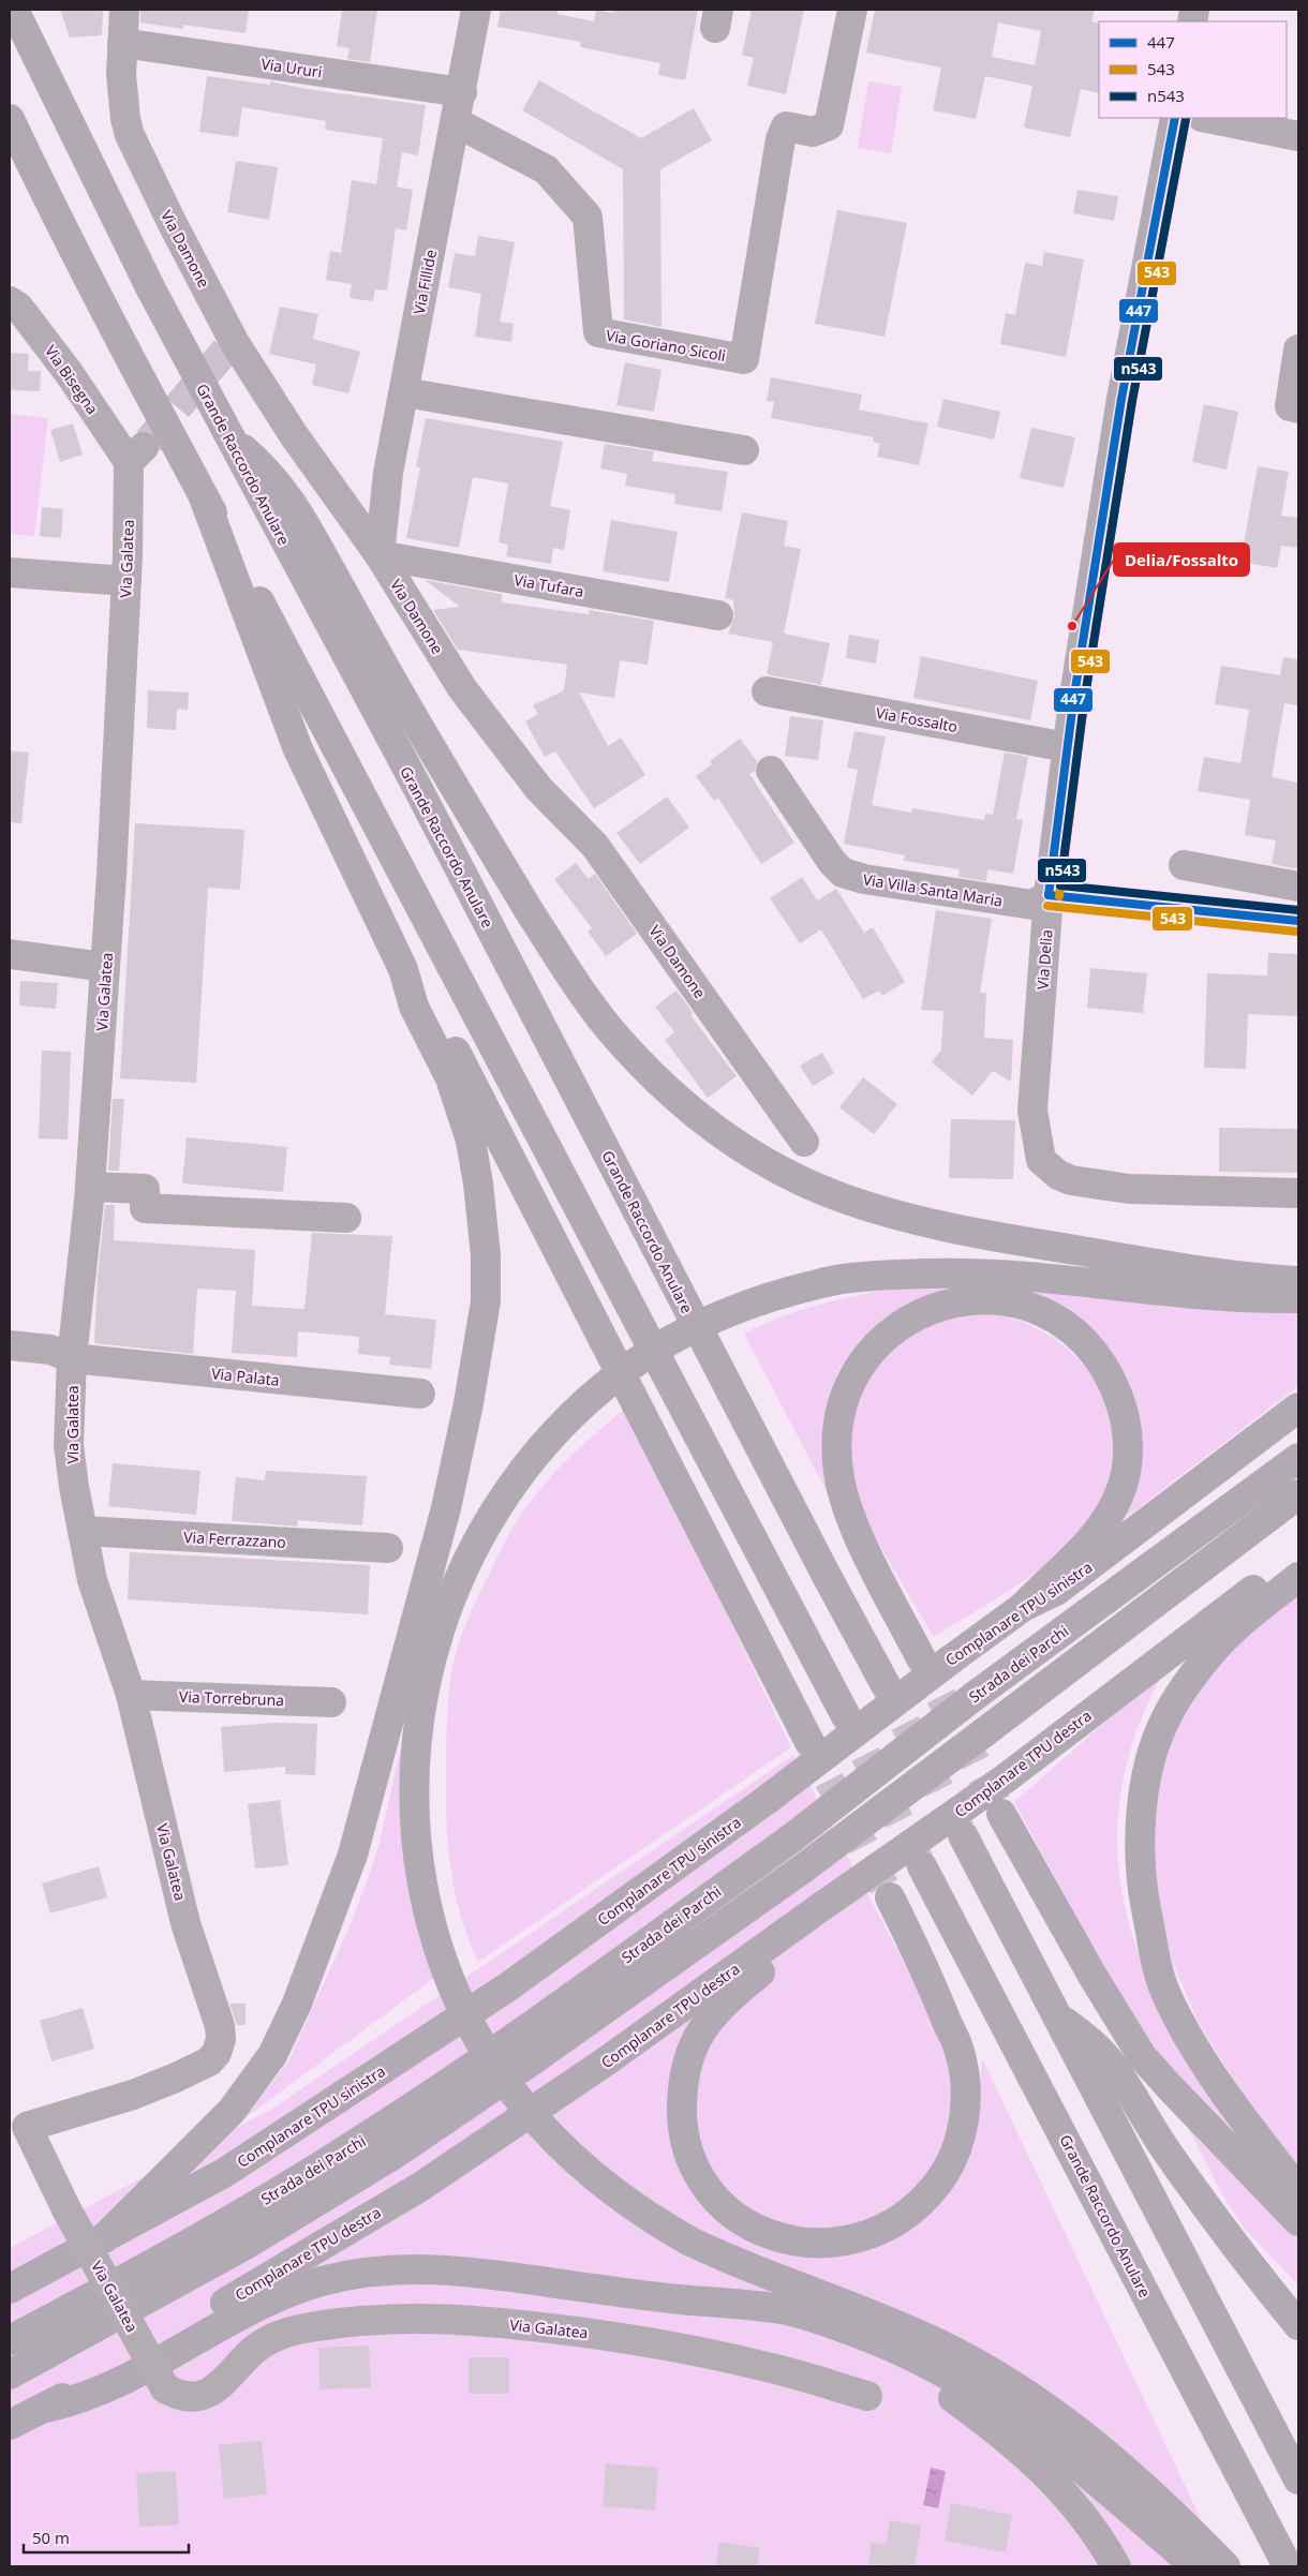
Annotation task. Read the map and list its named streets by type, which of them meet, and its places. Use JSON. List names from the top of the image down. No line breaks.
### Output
{"streets":{"highway":["Grande Raccordo Anulare","Complanare TPU sinistra","Strada dei Parchi","Complanare TPU destra"],"street":["Via Ururi","Via Damone","Via Fillide","Via Goriano Sicoli","Via Bisegna","Via Galatea","Via Tufara","Via Fossalto","Via Villa Santa Maria","Via Delia","Via Palata","Via Ferrazzano","Via Torrebruna"]},"crossings":[["Via Ururi","Via Damone"],["Via Ururi","Via Fillide"],["Via Damone","Via Fillide"],["Via Damone","Via Tufara"],["Via Fillide","Via Goriano Sicoli"],["Via Fillide","Via Tufara"],["Via Bisegna","Via Galatea"],["Via Galatea","Via Palata"],["Via Galatea","Via Ferrazzano"],["Via Galatea","Via Torrebruna"],["Via Fossalto","Via Delia"],["Via Villa Santa Maria","Via Delia"]],"places":["Delia/Fossalto"],"lines":["transit line 447","transit line 543","transit line n543"],"legend":["447","543","n543"],"scale_bar":"50 m"}
